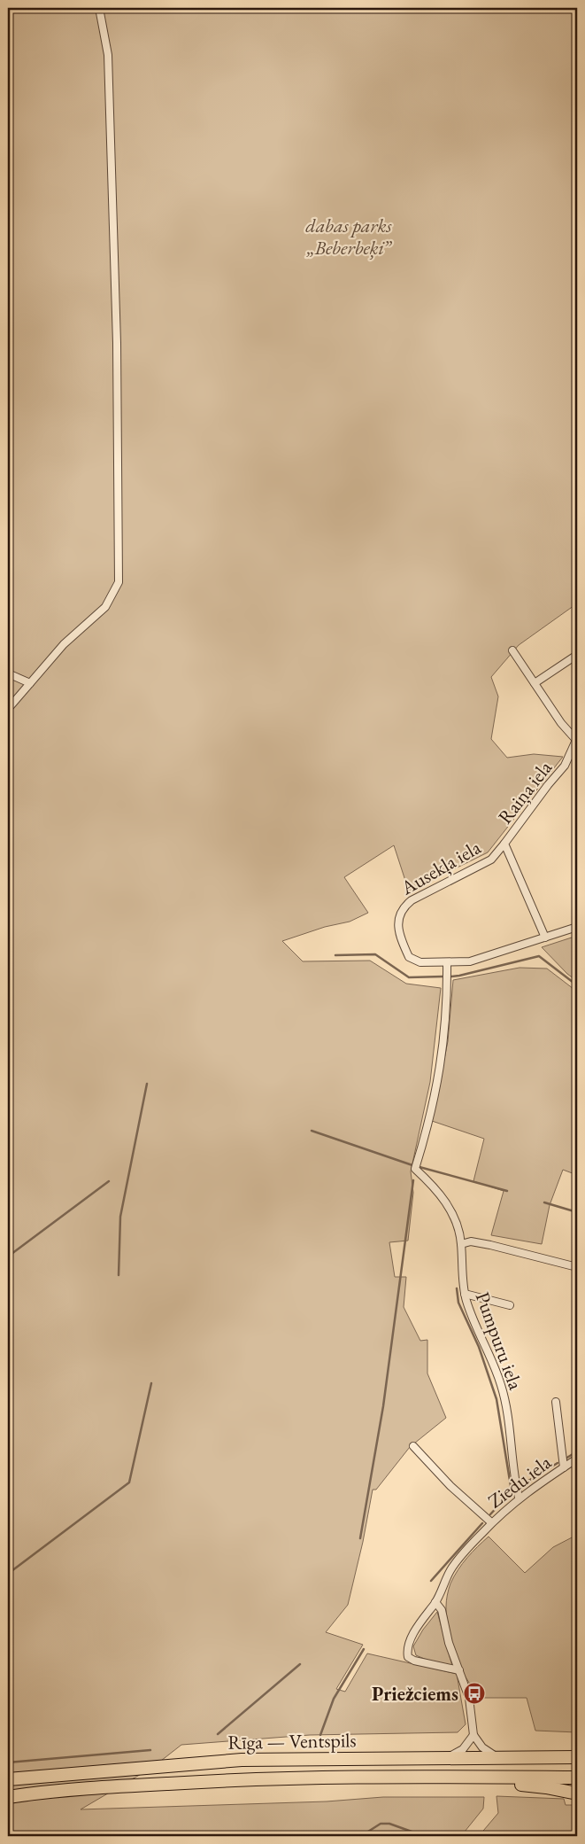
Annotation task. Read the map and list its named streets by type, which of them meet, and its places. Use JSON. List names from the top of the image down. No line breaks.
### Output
{"streets":{"highway":["Rīga — Ventspils"],"street":["Raiņa iela","Ausekļa iela","Pumpuru iela","Ziedu iela"]},"crossings":[["Raiņa iela","Ausekļa iela"],["Ausekļa iela","Pumpuru iela"],["Pumpuru iela","Ziedu iela"]],"parks":["dabas parks „Beberbeķi”"],"places":{"bus stop":["Priežciems"]}}
